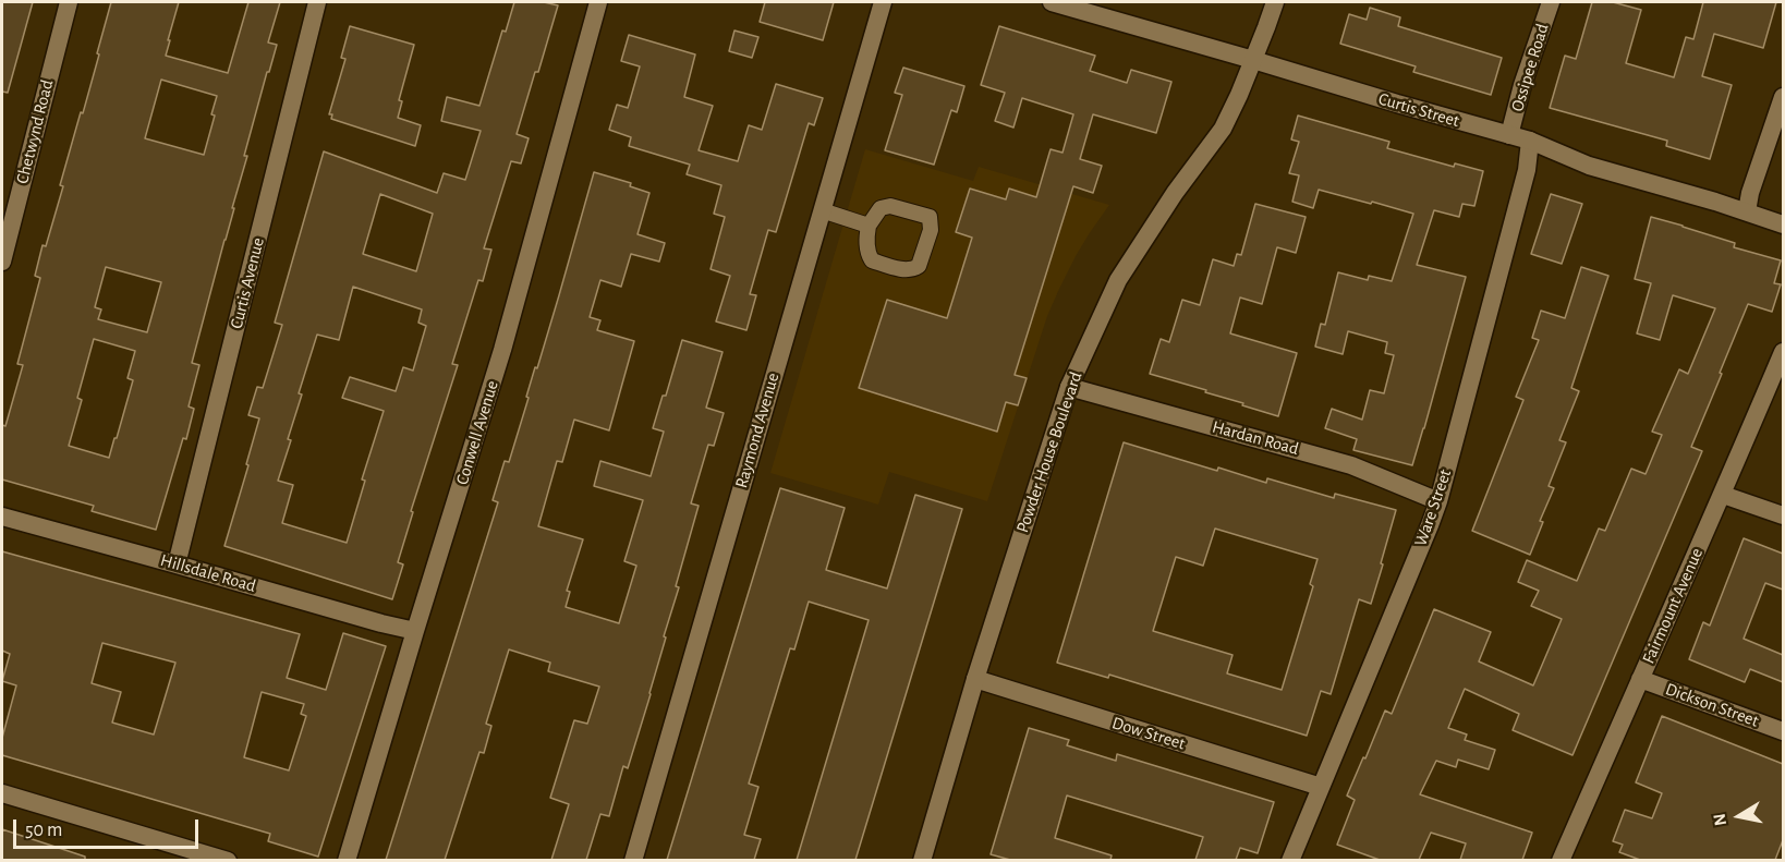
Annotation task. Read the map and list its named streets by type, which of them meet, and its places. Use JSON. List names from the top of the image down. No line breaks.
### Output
{"streets":{"street":["Ossipee Road","Curtis Street","Chetwynd Road","Curtis Avenue","Raymond Avenue","Conwell Avenue","Hardan Road","Powder House Boulevard","Ware Street","Hillsdale Road","Fairmount Avenue","Dickson Street","Dow Street"]},"crossings":[["Ossipee Road","Curtis Street"],["Curtis Street","Powder House Boulevard"],["Curtis Street","Ware Street"],["Curtis Avenue","Hillsdale Road"],["Conwell Avenue","Hillsdale Road"],["Hardan Road","Powder House Boulevard"],["Hardan Road","Ware Street"],["Powder House Boulevard","Dow Street"],["Ware Street","Dow Street"],["Fairmount Avenue","Dickson Street"]],"scale_bar":"50 m","north":"left"}
